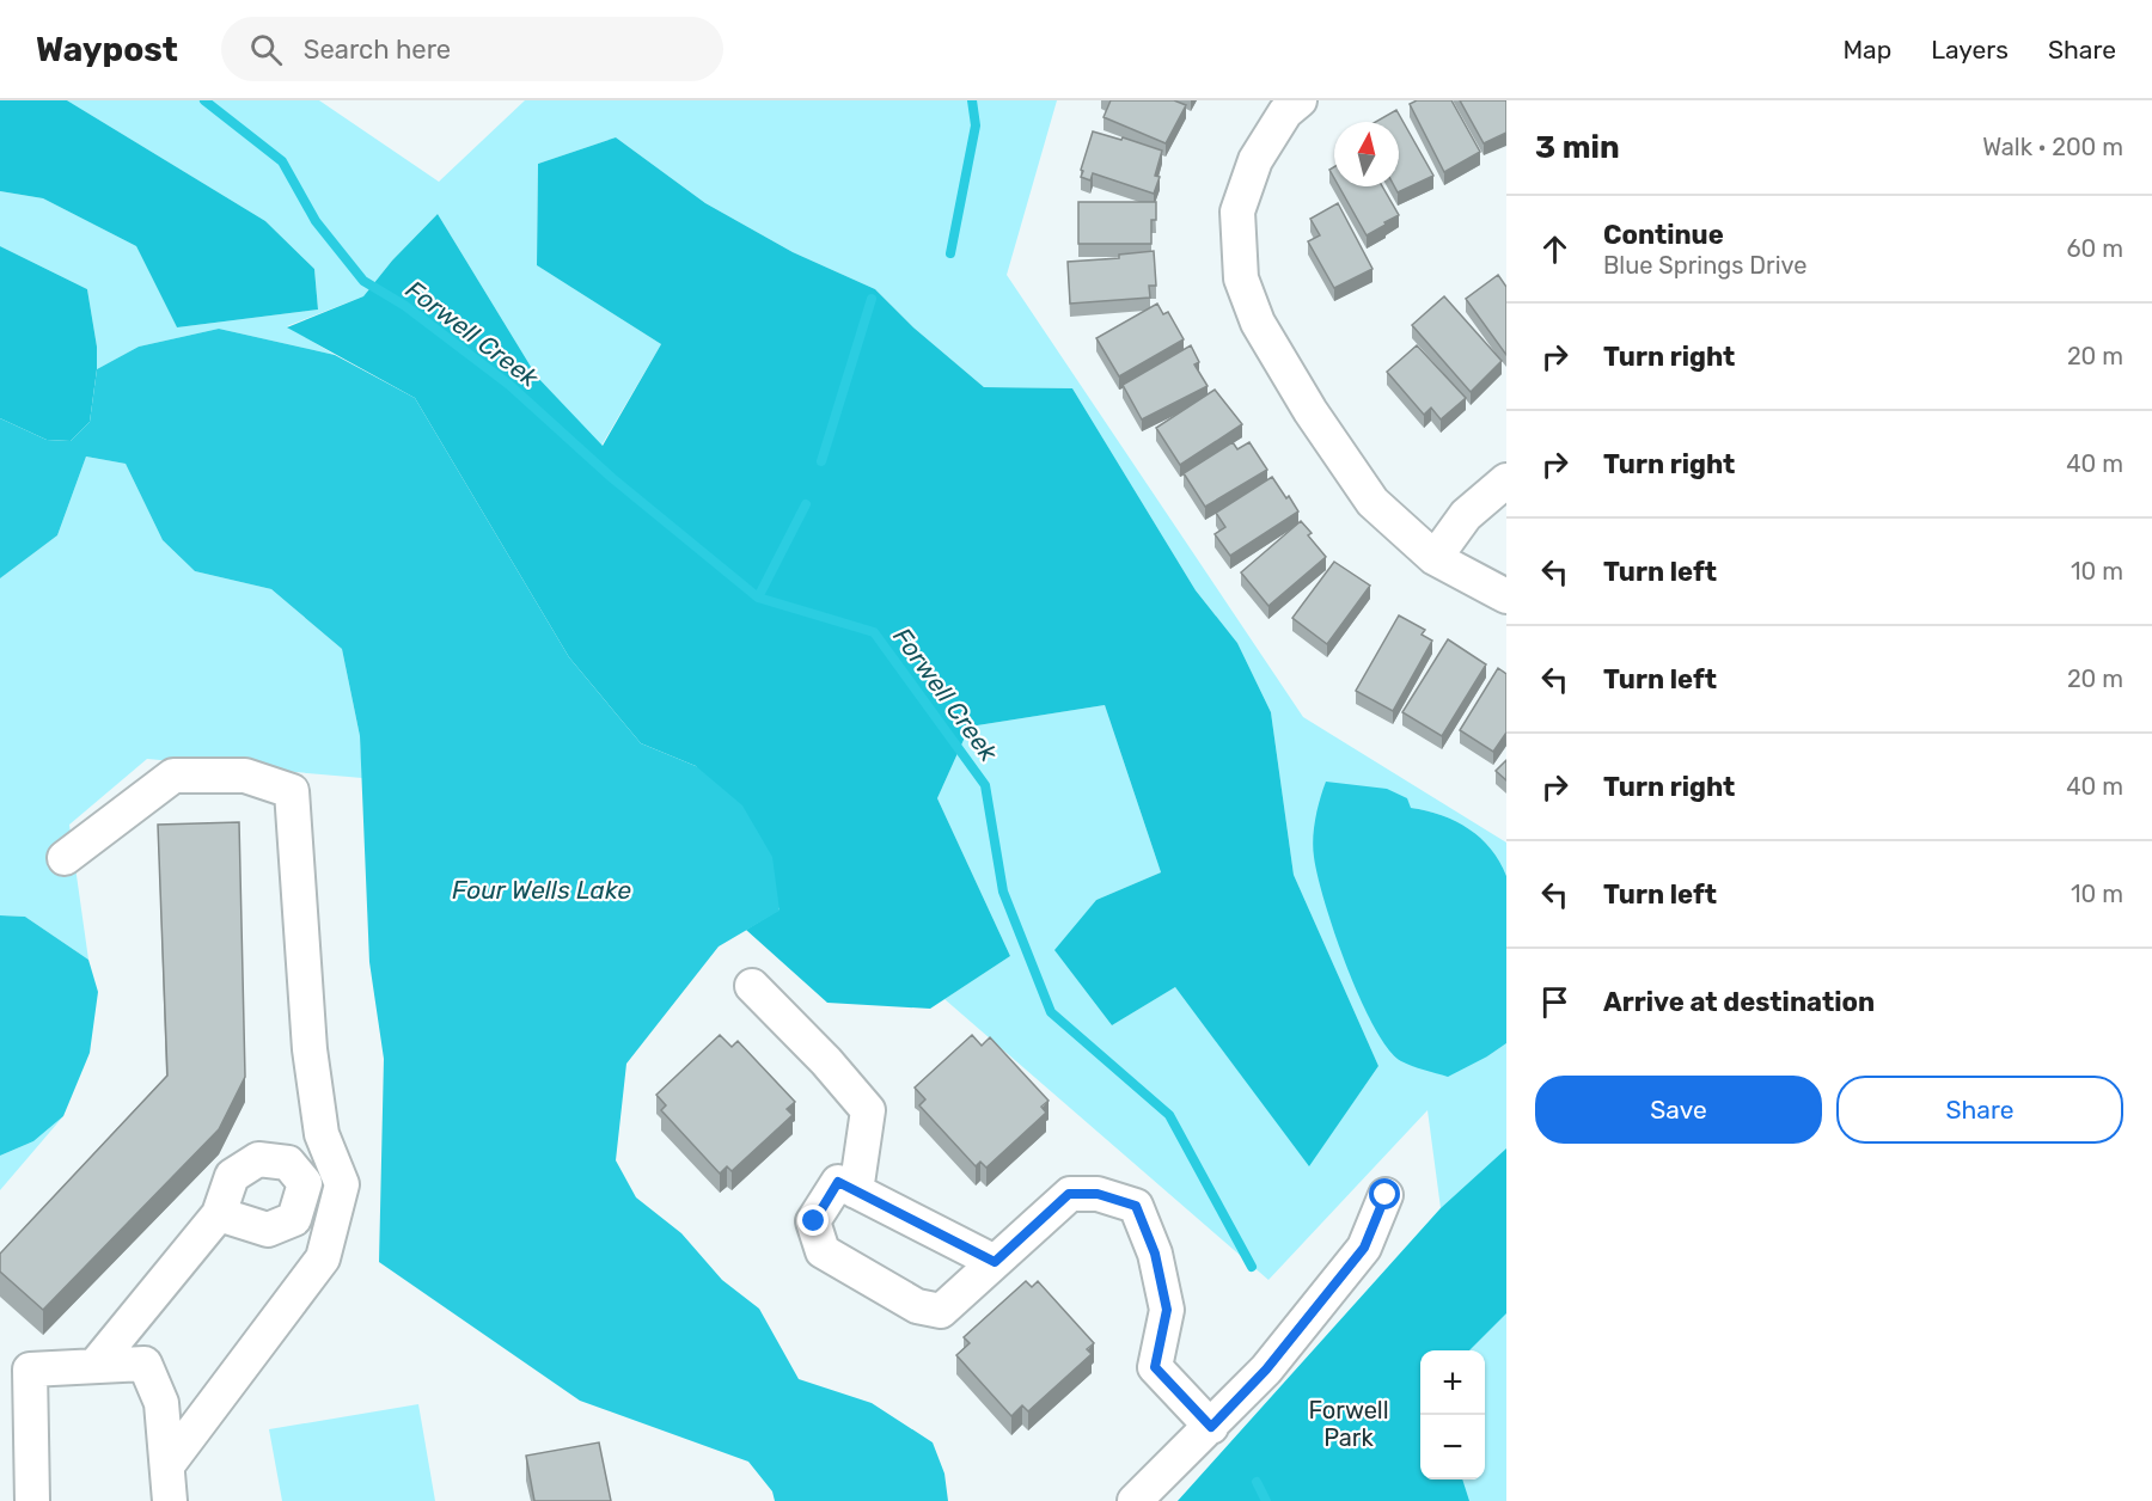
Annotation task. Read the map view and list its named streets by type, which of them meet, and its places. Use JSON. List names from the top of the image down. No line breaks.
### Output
{"water":["Forwell Creek","Four Wells Lake"],"parks":["Forwell Park"],"north":"top","page":{"header":"Waypost","search":"Search here","nav":["Map","Layers","Share"],"heading":["3 min","Walk · 200 m"],"list":[["Continue","Blue Springs Drive","60 m"],["Turn right","20 m"],["Turn right","40 m"],["Turn left","10 m"],["Turn left","20 m"],["Turn right","40 m"],["Turn left","10 m"],"Arrive at destination"],"buttons":["Save","Share"],"map_buttons":["+","−"]}}
